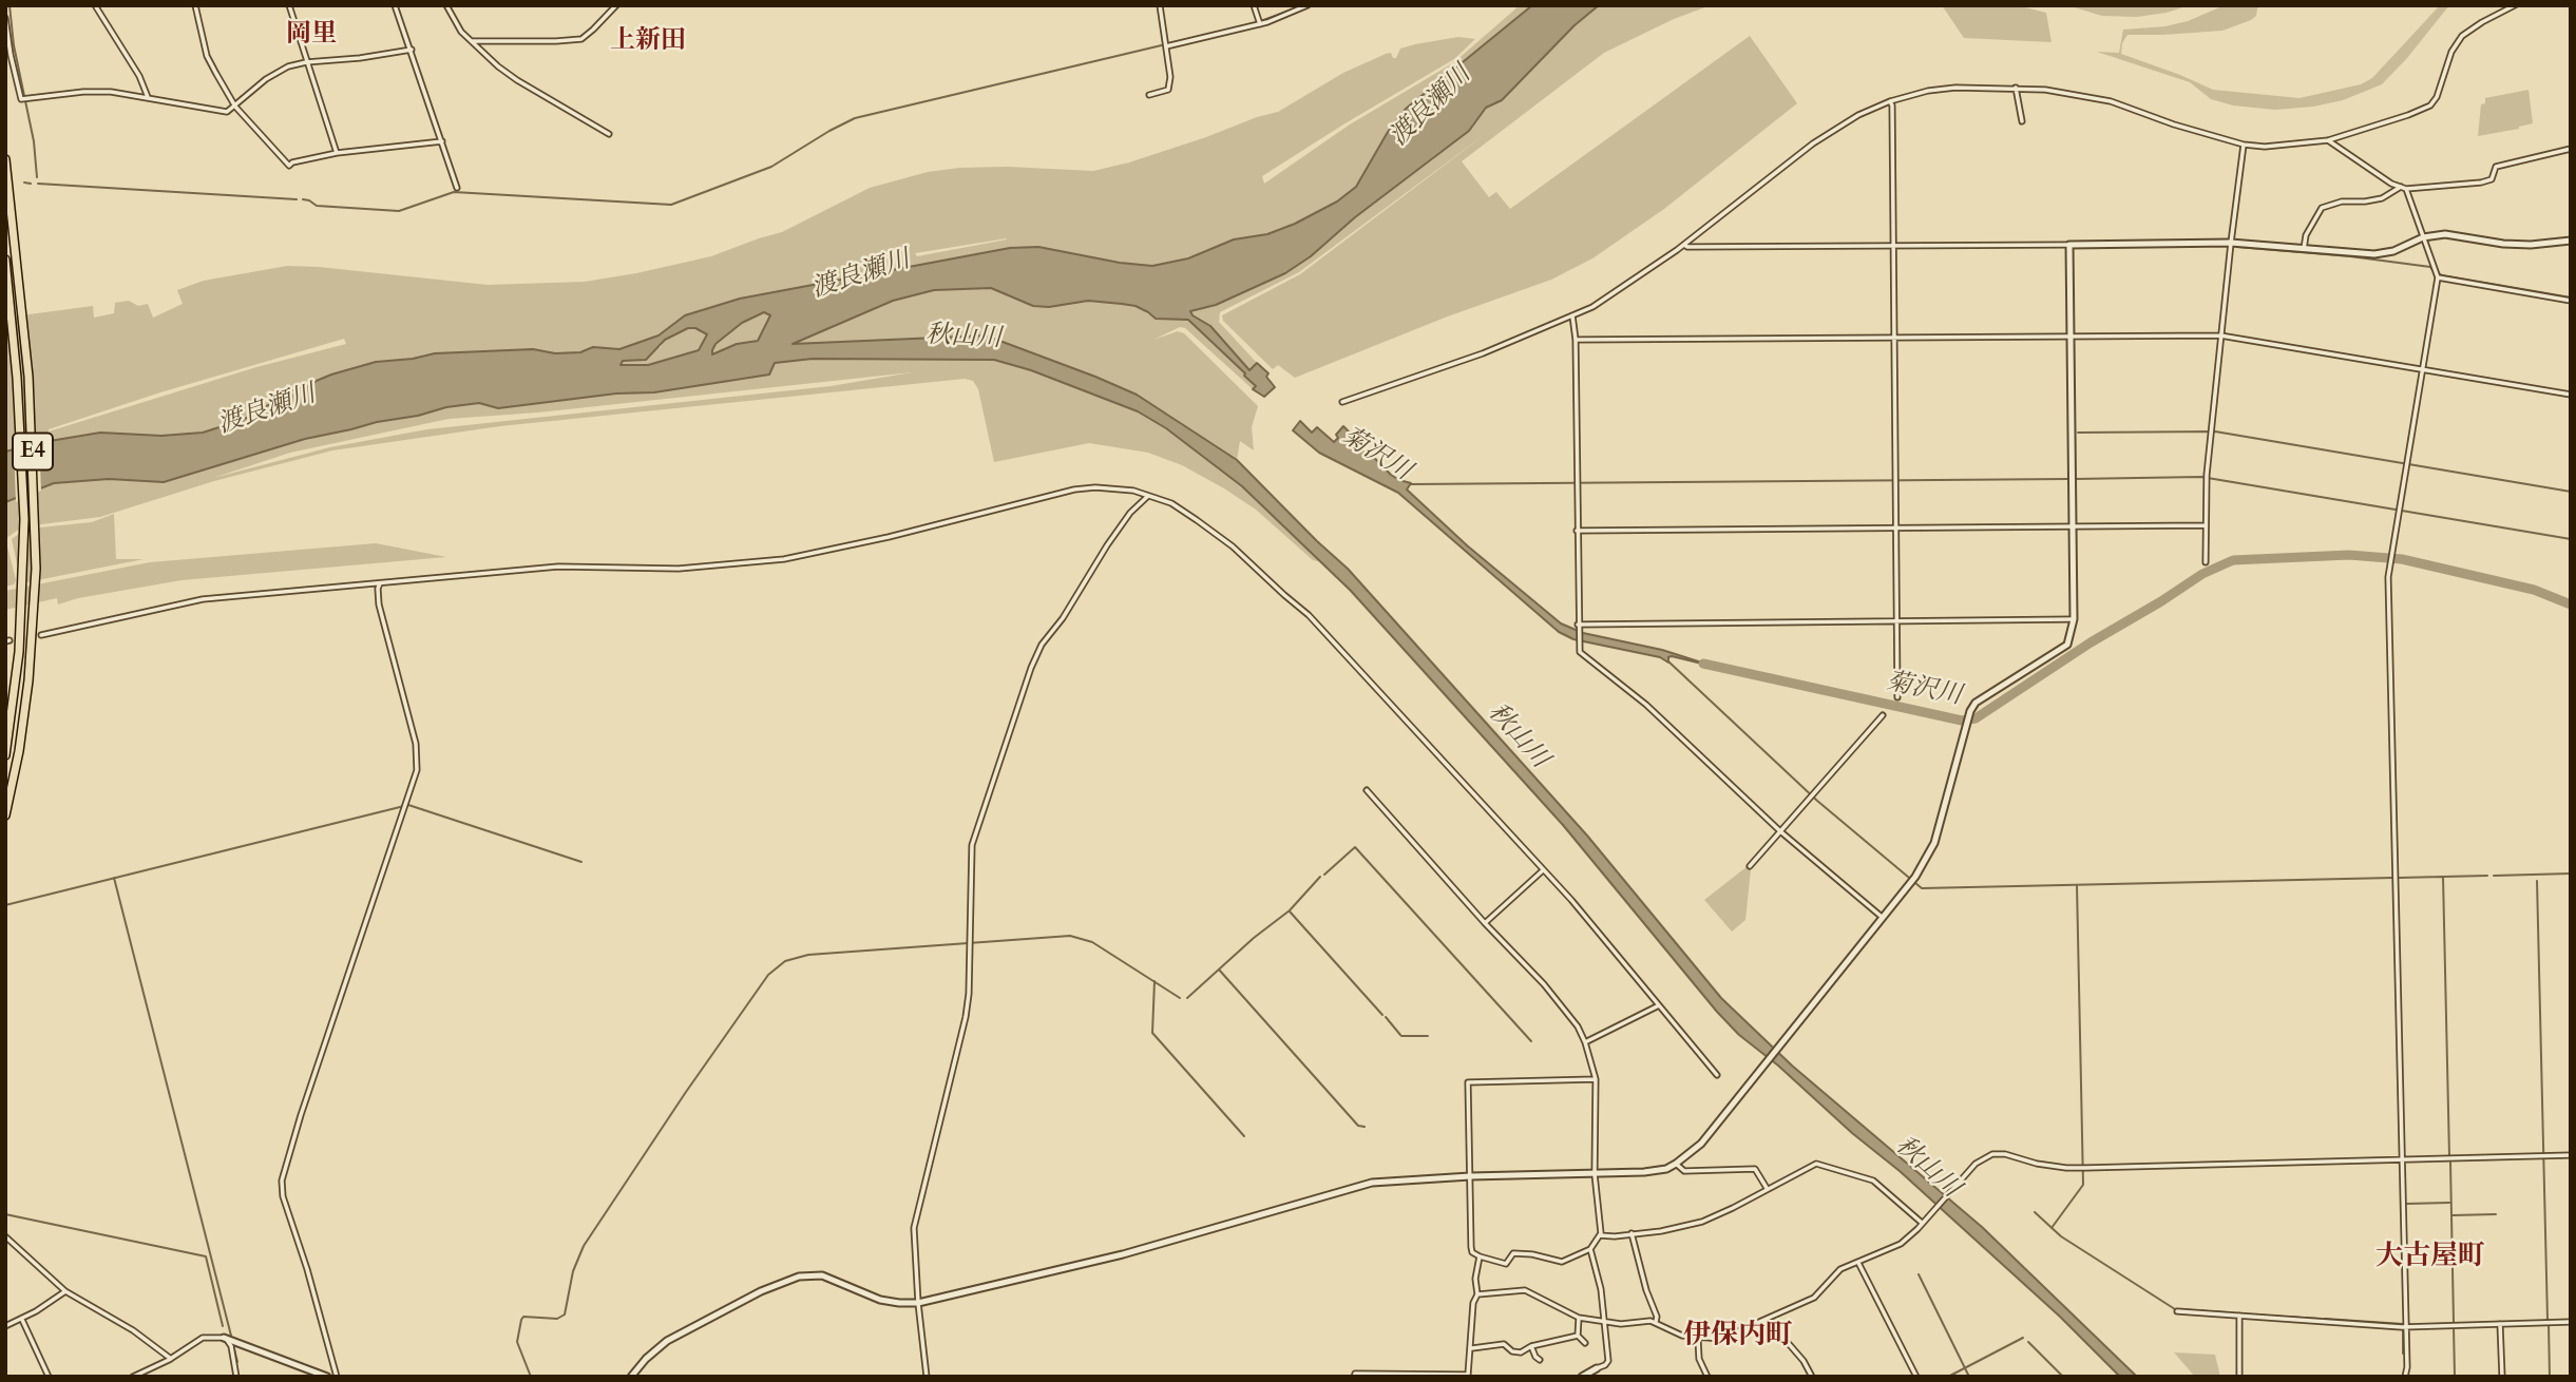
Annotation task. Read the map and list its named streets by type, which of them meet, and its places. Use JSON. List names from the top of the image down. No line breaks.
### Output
{"streets":{"highway":["E4"]},"districts":["岡里","上新田","大古屋町","伊保内町"],"water":["渡良瀬川","秋山川","菊沢川"]}
